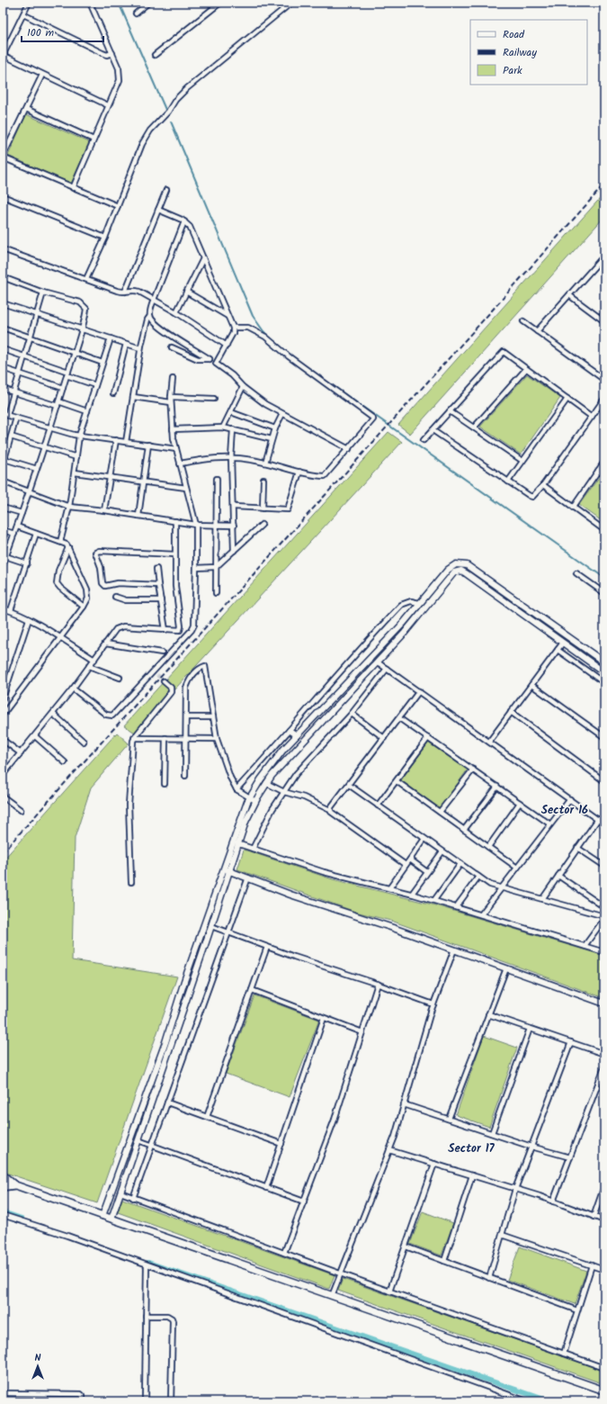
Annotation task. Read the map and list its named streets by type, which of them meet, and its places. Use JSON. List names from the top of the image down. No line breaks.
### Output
{"districts":["Sector 16","Sector 17"],"legend":["Road","Railway","Park"],"scale_bar":"100 m","north":"top"}
